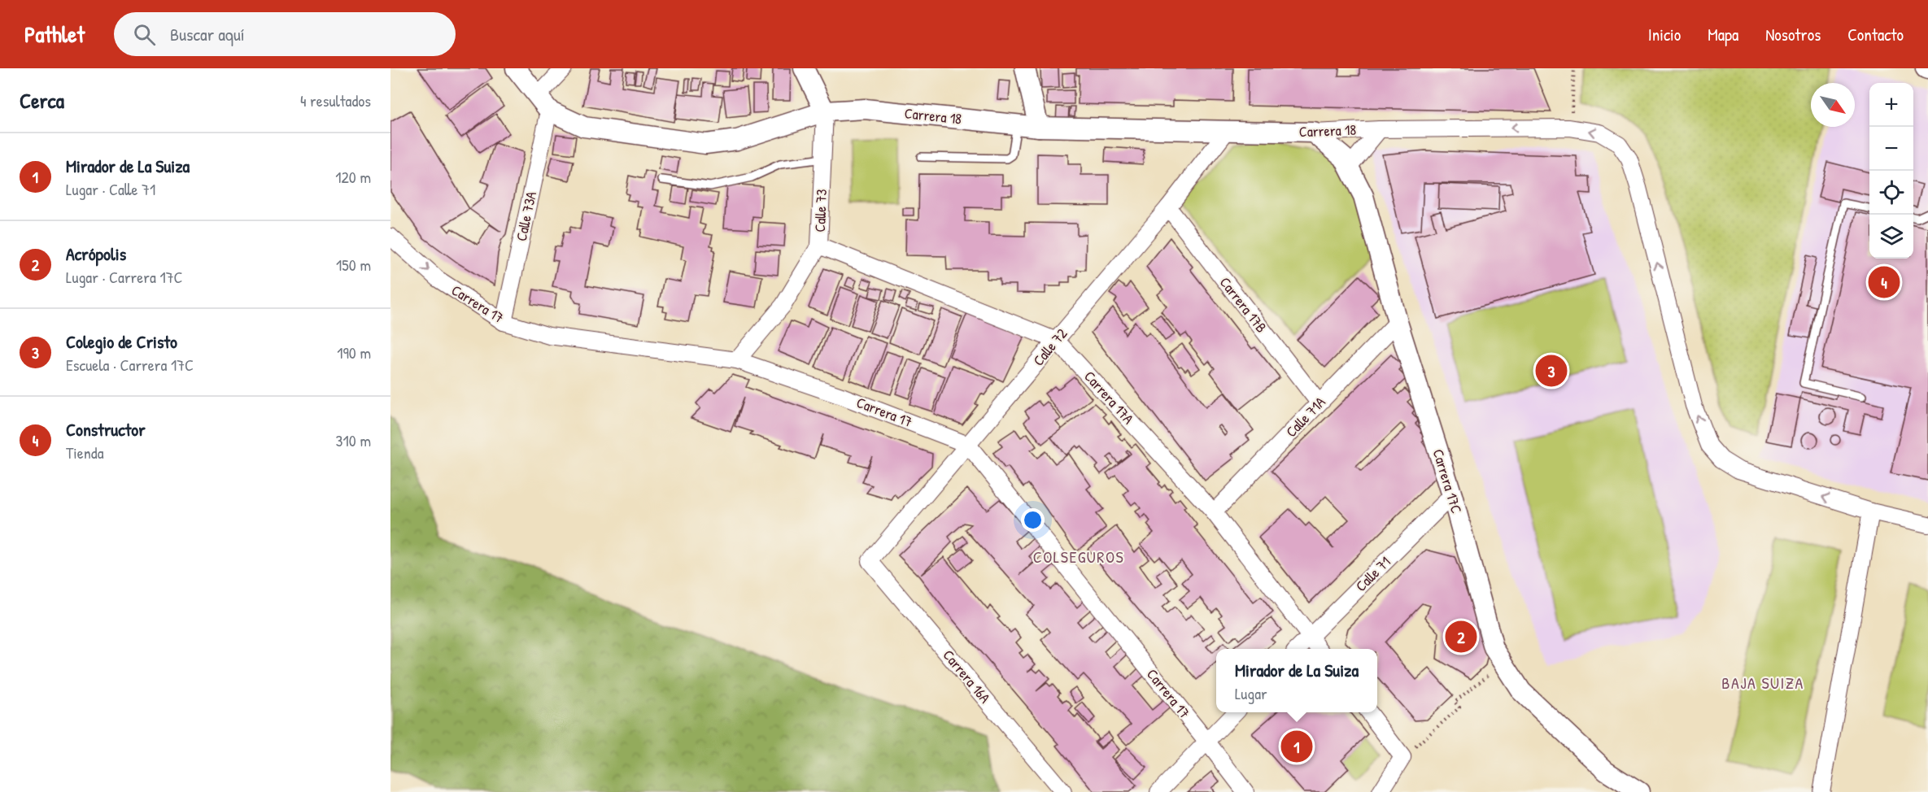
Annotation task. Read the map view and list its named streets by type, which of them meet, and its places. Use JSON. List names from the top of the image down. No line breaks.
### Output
{"streets":{"street":["Carrera 18","Calle 73","Calle 73A","Carrera 17","Carrera 17B","Calle 72","Carrera 17A","Calle 71A","Carrera 17C","Calle 71","Carrera 16A"]},"crossings":[["Carrera 18","Calle 73"],["Carrera 18","Calle 73A"],["Carrera 18","Calle 72"],["Carrera 18","Carrera 17C"],["Calle 73","Carrera 17"],["Calle 73","Carrera 17A"],["Calle 73A","Carrera 17"],["Carrera 17","Calle 72"],["Carrera 17B","Calle 72"],["Carrera 17B","Calle 71A"],["Calle 72","Carrera 17A"],["Calle 72","Carrera 16A"],["Carrera 17A","Calle 71A"],["Carrera 17A","Calle 71"],["Calle 71A","Carrera 17C"],["Carrera 17C","Calle 71"]],"one_way":["Carrera 18"],"districts":["COLSEGUROS","BAJA SUIZA"],"north":"bottom right","page":{"header":"Pathlet","search":"Buscar aquí","nav":["Inicio","Mapa","Nosotros","Contacto"],"heading":["Cerca","4 resultados"],"map_buttons":["+","−"],"list":[{"mark":"1","name":"Mirador de La Suiza","note":"Lugar · Calle 71","value":"120 m"},{"mark":"2","name":"Acrópolis","note":"Lugar · Carrera 17C","value":"150 m"},{"mark":"3","name":"Colegio de Cristo","note":"Escuela · Carrera 17C","value":"190 m"},{"mark":"4","name":"Constructor","note":"Tienda","value":"310 m"}],"pins":["4","3","2","1"],"popup":["Mirador de La Suiza","Lugar"]}}
